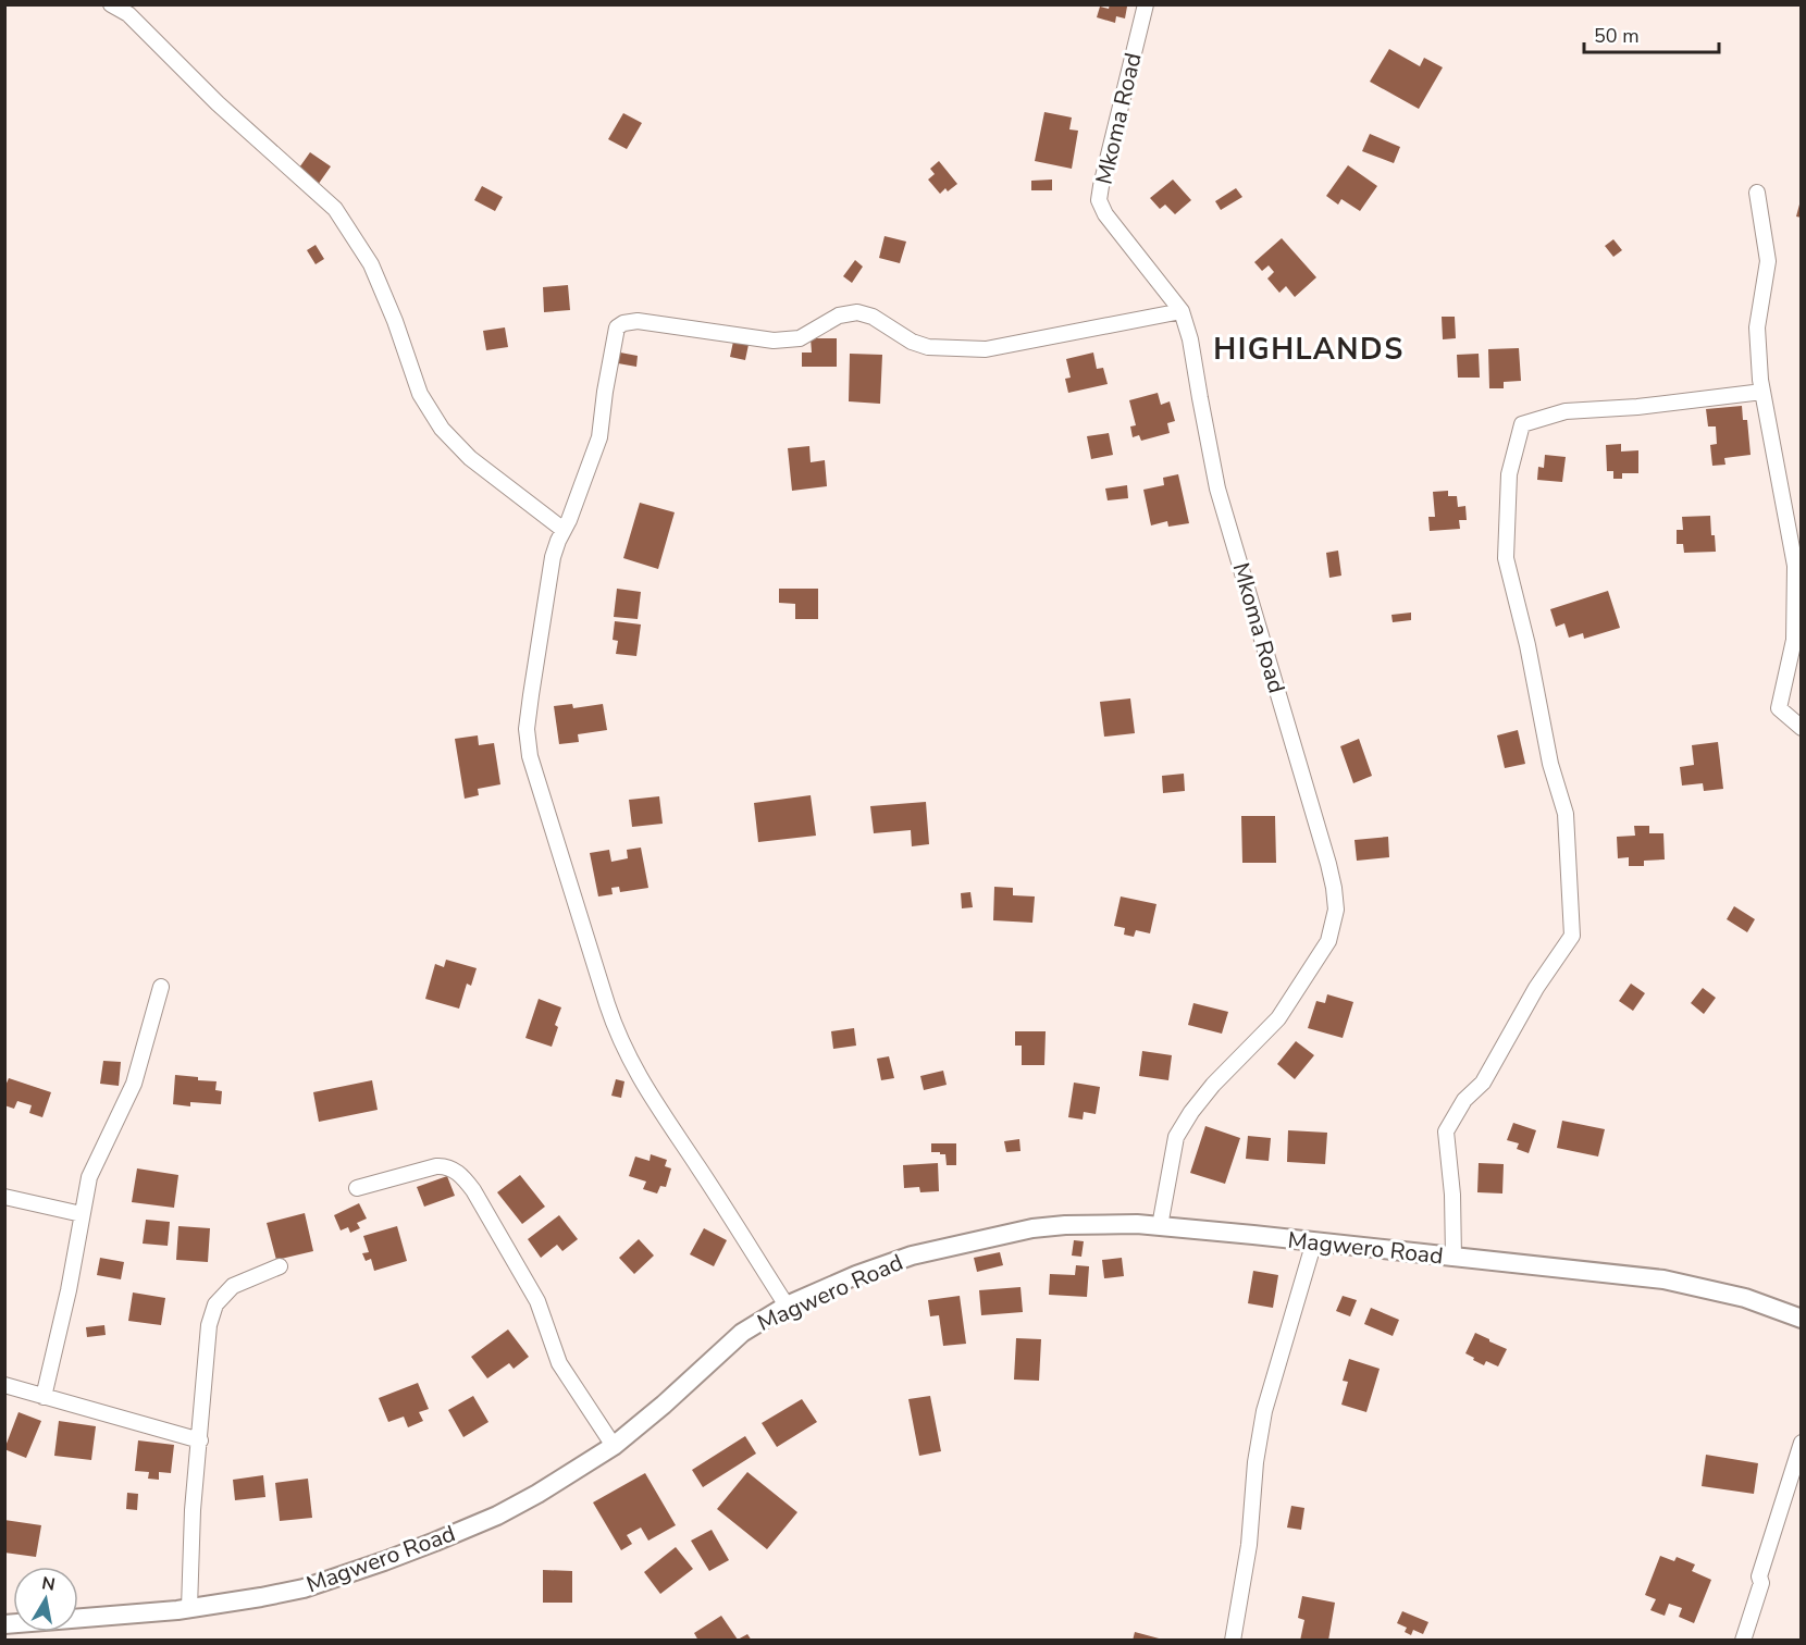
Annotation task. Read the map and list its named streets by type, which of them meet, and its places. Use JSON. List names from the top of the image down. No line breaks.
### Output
{"streets":{"street":["Mkoma Road","Magwero Road"]},"crossings":[["Mkoma Road","Magwero Road"]],"districts":["HIGHLANDS"],"scale_bar":"50 m","north":"top"}
